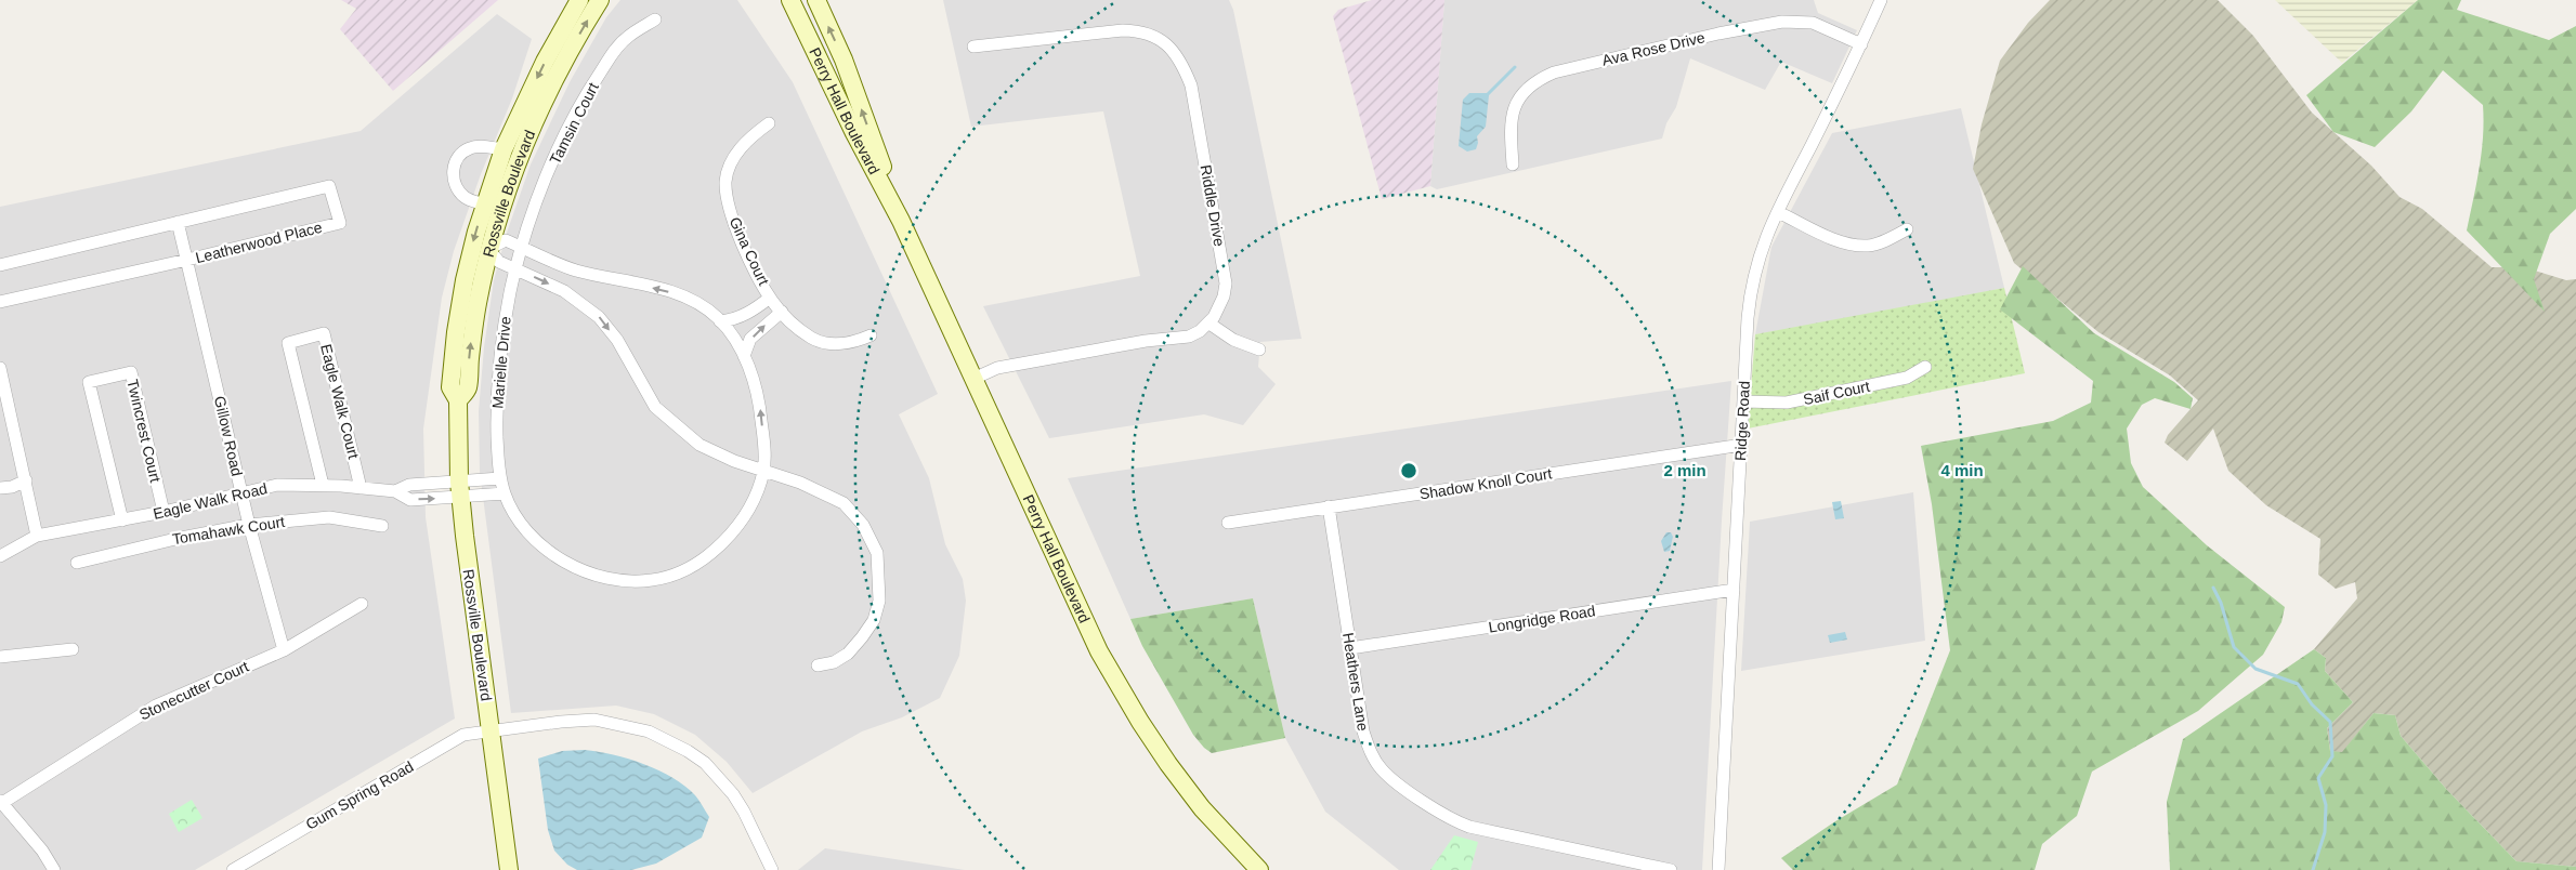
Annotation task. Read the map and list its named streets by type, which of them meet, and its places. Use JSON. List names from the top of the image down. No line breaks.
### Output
{"streets":{"main road":["Perry Hall Boulevard","Rossville Boulevard"],"street":["Ava Rose Drive","Tamsin Court","Riddle Drive","Leatherwood Place","Gina Court","Marielle Drive","Saif Court","Eagle Walk Court","Ridge Road","Twincrest Court","Gillow Road","Shadow Knoll Court","Eagle Walk Road","Tomahawk Court","Longridge Road","Heathers Lane","Stonecutter Court","Gum Spring Road"]},"crossings":[["Ava Rose Drive","Ridge Road"],["Tamsin Court","Marielle Drive"],["Rossville Boulevard","Eagle Walk Road"],["Rossville Boulevard","Gum Spring Road"],["Leatherwood Place","Gillow Road"],["Saif Court","Ridge Road"],["Eagle Walk Court","Eagle Walk Road"],["Ridge Road","Shadow Knoll Court"],["Ridge Road","Longridge Road"],["Twincrest Court","Eagle Walk Road"],["Gillow Road","Eagle Walk Road"],["Gillow Road","Tomahawk Court"],["Gillow Road","Stonecutter Court"],["Shadow Knoll Court","Heathers Lane"],["Longridge Road","Heathers Lane"]],"rings":["2 min","4 min"]}
